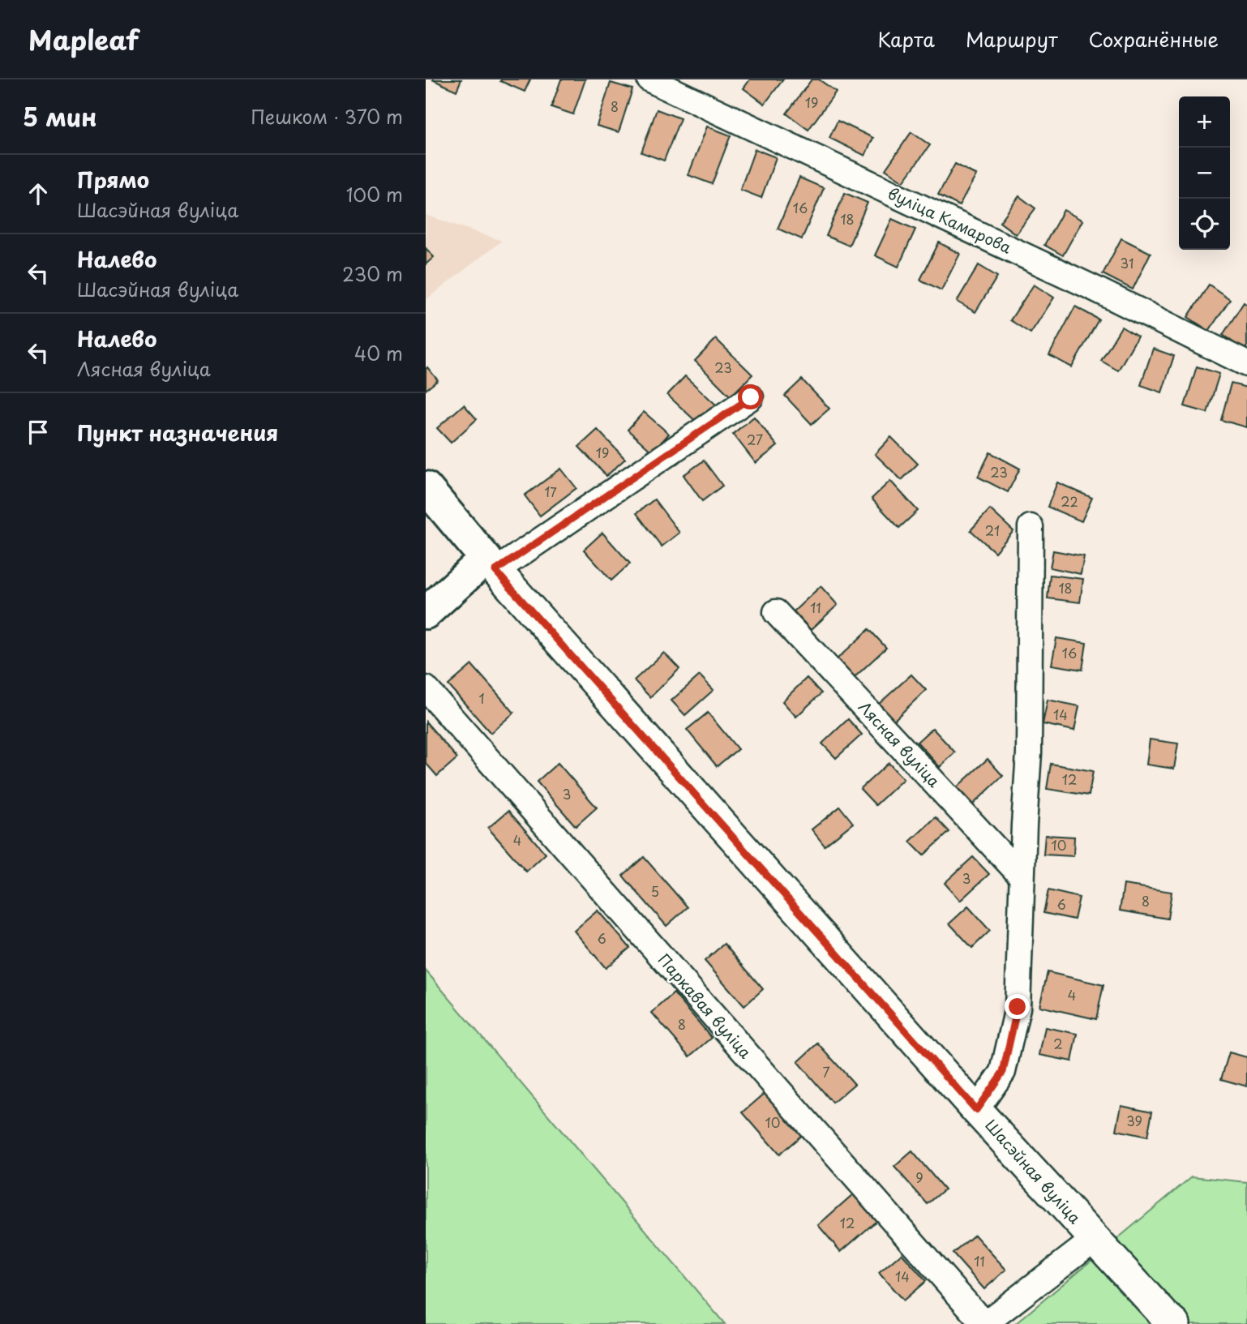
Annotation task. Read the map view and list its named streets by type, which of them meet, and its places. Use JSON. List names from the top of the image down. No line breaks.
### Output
{"streets":{"main road":["Шасэйная вуліца"],"street":["вуліца Камарова","Лясная вуліца","Паркавая вуліца"]},"house_numbers":["19","8","16","18","31","23","27","19","23","17","22","21","18","11","16","1","14","12","3","4","10","3","5","8","6","6","4","8","2","7","39","10","9","12","11","14"],"page":{"header":"Mapleaf","nav":["Карта","Маршрут","Сохранённые"],"heading":["5 мин","Пешком · 370 m"],"map_buttons":["+","−"],"list":[["Прямо","Шасэйная вуліца","100 m"],["Налево","Шасэйная вуліца","230 m"],["Налево","Лясная вуліца","40 m"],"Пункт назначения"]}}
